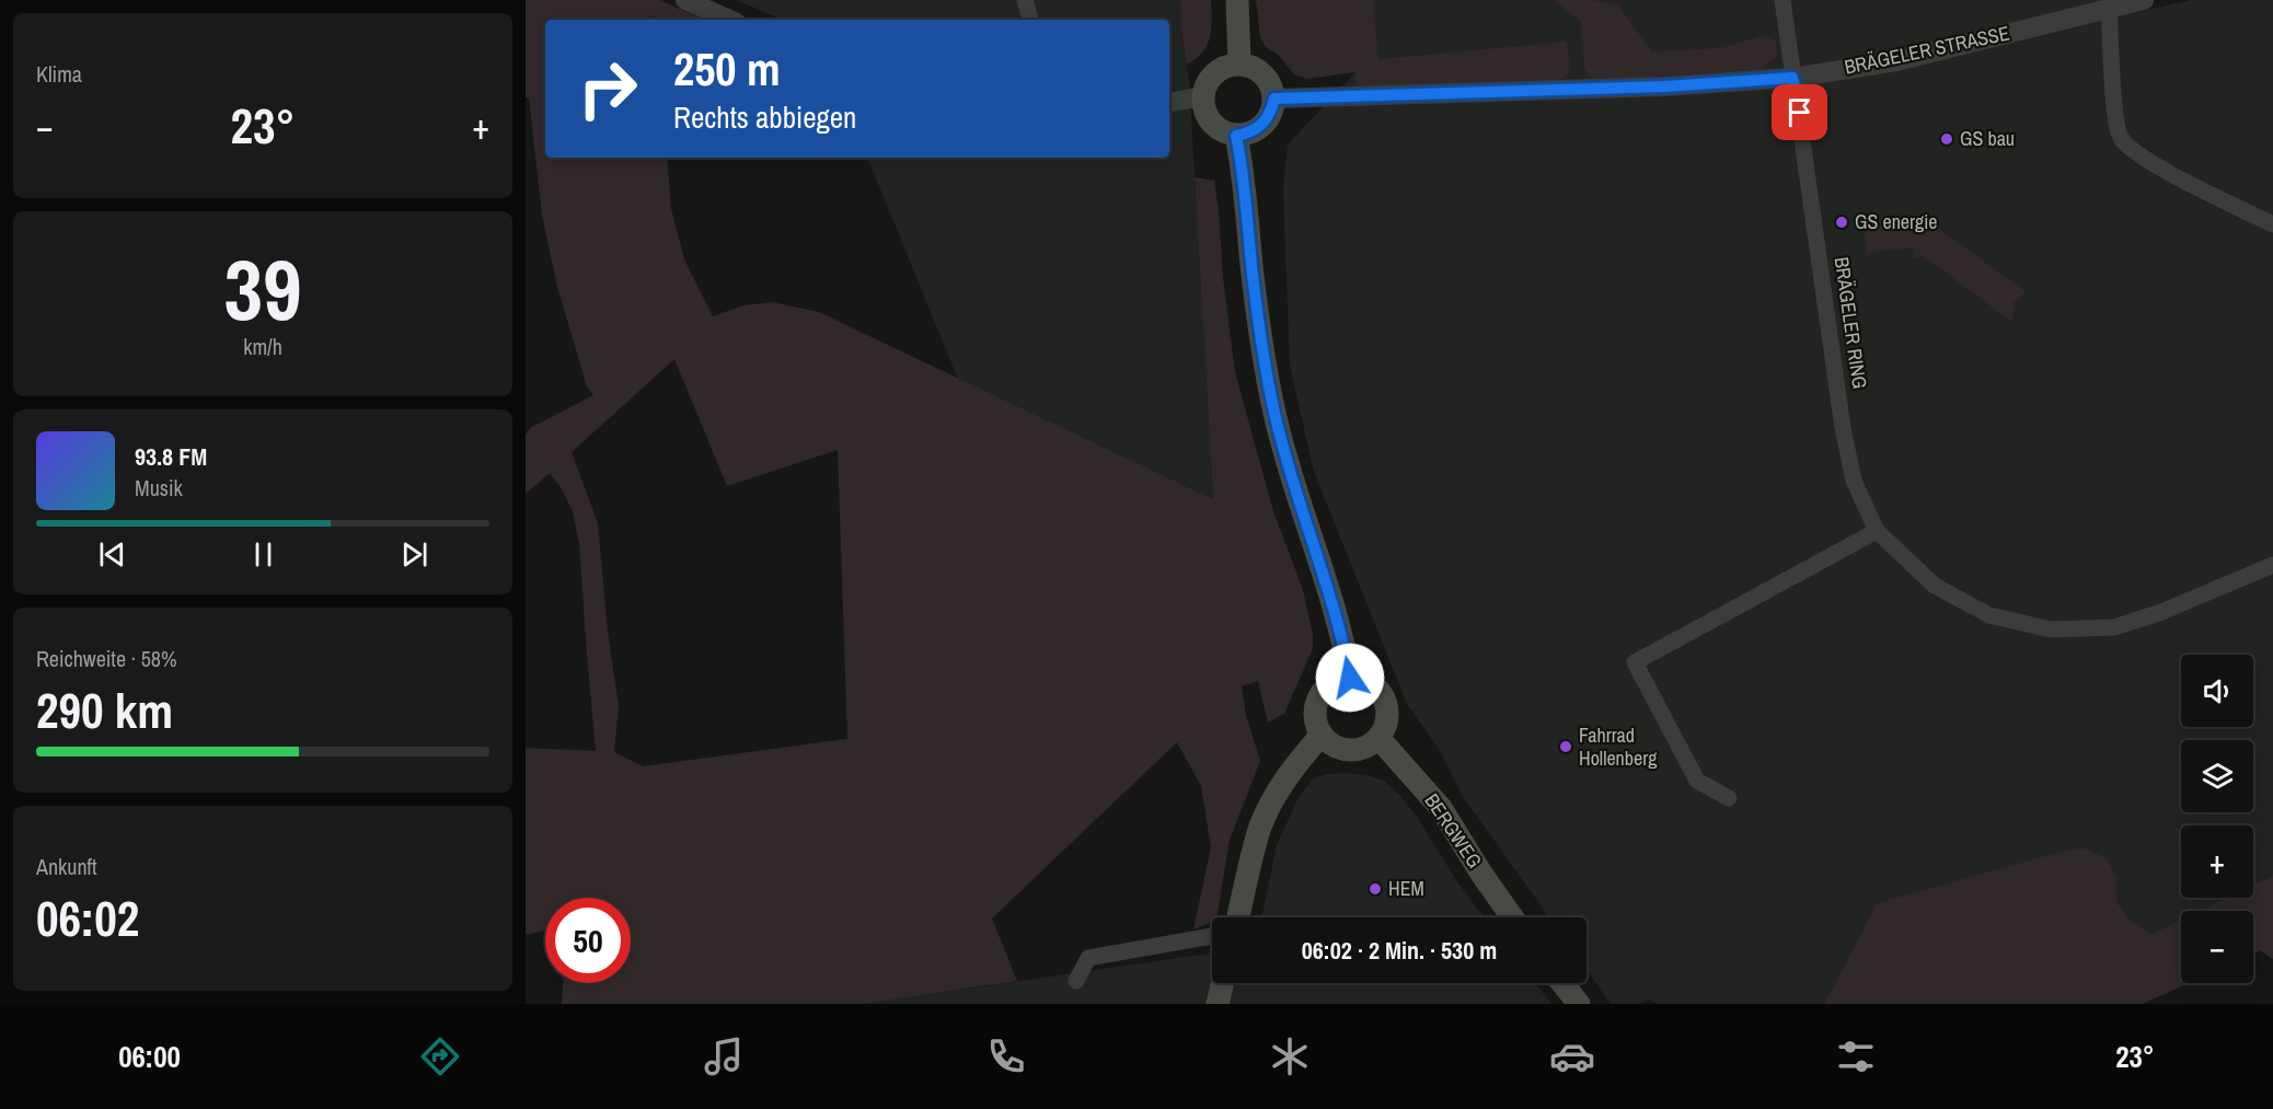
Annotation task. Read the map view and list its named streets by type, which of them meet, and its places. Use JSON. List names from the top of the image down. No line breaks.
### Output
{"streets":{"main road":["BERGWEG"],"street":["BRÄGELER STRASSE","BRÄGELER RING"]},"crossings":[["BRÄGELER STRASSE","BRÄGELER RING"]],"places":["GS bau","GS energie","Fahrrad Hollenberg","HEM"],"page":{"tile":["Klima",["39","km/h"],["Reichweite · 58%","290 km"],["Ankunft","06:02"]],"turn":["250 m","Rechts abbiegen"],"heat":["−","23°","+"],"song":["93.8 FM","Musik"],"map_buttons":["+","−"],"limit":"50","trip":"06:02 · 2 Min. · 530 m","tabs":["06:00","23°"]}}
